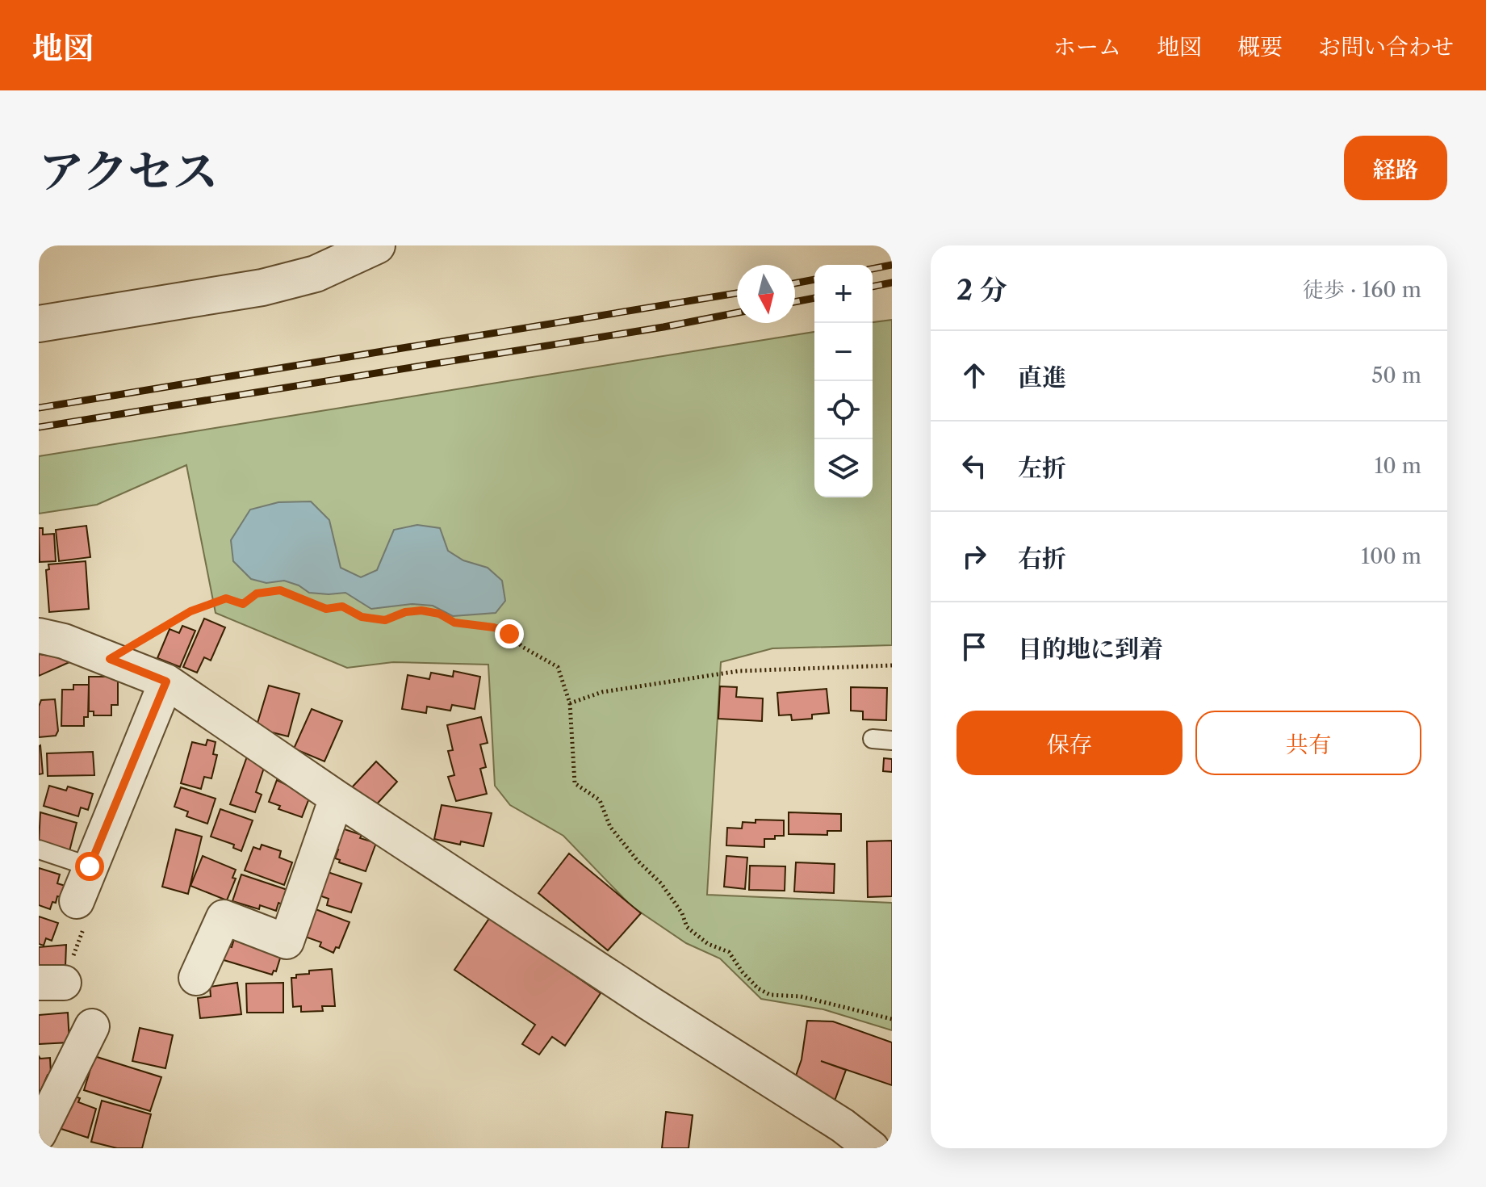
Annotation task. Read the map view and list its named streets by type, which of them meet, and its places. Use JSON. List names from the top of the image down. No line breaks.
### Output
{"north":"bottom","page":{"header":"地図","nav":["ホーム","地図","概要","お問い合わせ"],"title":"アクセス","buttons":["経路",["保存","共有"]],"heading":["2 分","徒歩 · 160 m"],"map_buttons":["+","−"],"list":[["直進","50 m"],["左折","10 m"],["右折","100 m"],"目的地に到着"]}}
